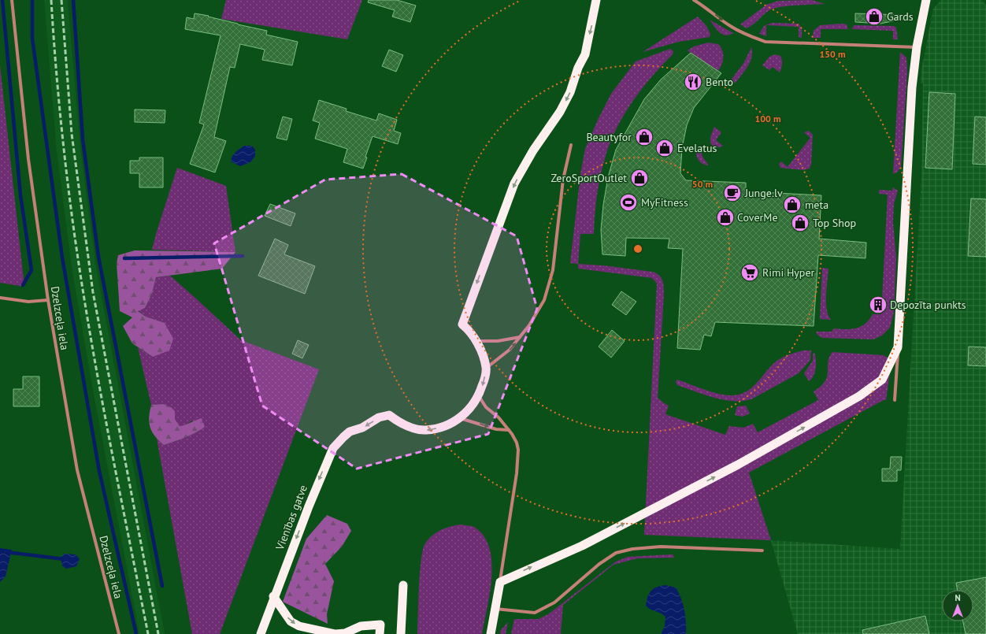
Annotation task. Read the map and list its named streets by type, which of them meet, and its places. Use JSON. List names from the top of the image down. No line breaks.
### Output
{"streets":{"highway":["Vienības gatve"],"street":["Dzelzceļa iela"]},"one_way":["Vienības gatve"],"places":{"shop":["Gards","Beautyfor","Evelatus","ZeroSportOutlet","meta","CoverMe","Top Shop"],"restaurant":["Bento"],"cafe":["Junge.lv"],"sports":["MyFitness"],"supermarket":["Rimi Hyper"],"building":["Depozīta punkts"]},"north":"top","rings":["150 m","100 m","50 m"]}
